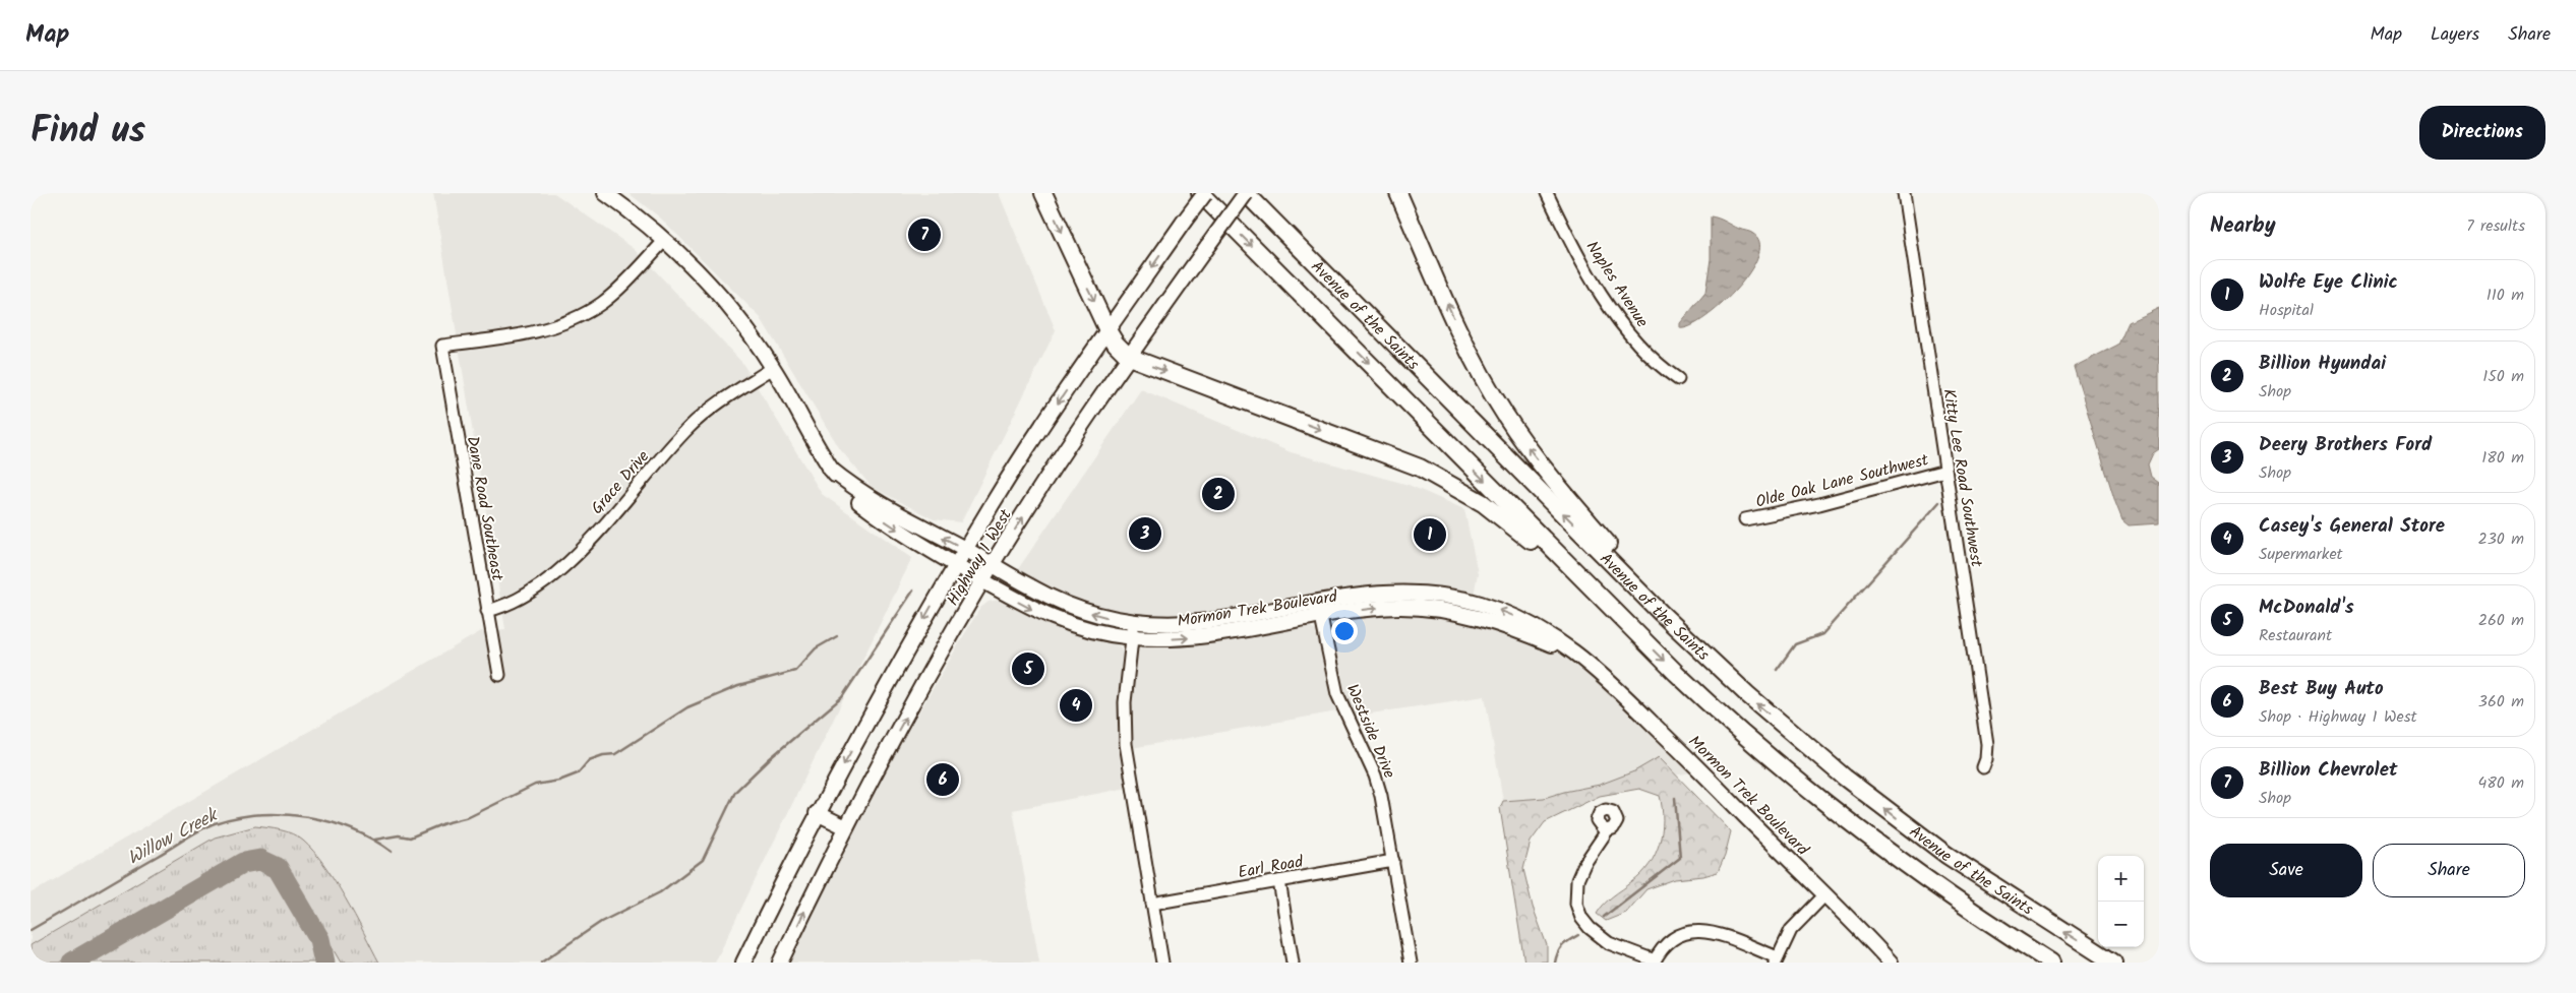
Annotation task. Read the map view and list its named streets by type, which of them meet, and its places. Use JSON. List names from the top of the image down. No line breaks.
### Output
{"streets":{"highway":["Avenue of the Saints"],"main road":["Highway 1 West","Mormon Trek Boulevard"],"street":["Naples Avenue","Kitty Lee Road Southwest","Olde Oak Lane Southwest","Grace Drive","Dane Road Southeast","Westside Drive","Earl Road"]},"crossings":[["Avenue of the Saints","Highway 1 West"],["Kitty Lee Road Southwest","Olde Oak Lane Southwest"],["Grace Drive","Dane Road Southeast"],["Grace Drive","Mormon Trek Boulevard"],["Dane Road Southeast","Mormon Trek Boulevard"],["Highway 1 West","Mormon Trek Boulevard"],["Mormon Trek Boulevard","Westside Drive"],["Westside Drive","Earl Road"]],"water":["Willow Creek"],"page":{"header":"Map","nav":["Map","Layers","Share"],"title":"Find us","buttons":["Directions",["Save","Share"]],"heading":["Nearby","7 results"],"pins":["7","2","3","1","5","4","6"],"list":[{"mark":"1","name":"Wolfe Eye Clinic","note":"Hospital","value":"110 m"},{"mark":"2","name":"Billion Hyundai","note":"Shop","value":"150 m"},{"mark":"3","name":"Deery Brothers Ford","note":"Shop","value":"180 m"},{"mark":"4","name":"Casey's General Store","note":"Supermarket","value":"230 m"},{"mark":"5","name":"McDonald's","note":"Restaurant","value":"260 m"},{"mark":"6","name":"Best Buy Auto","note":"Shop · Highway 1 West","value":"360 m"},{"mark":"7","name":"Billion Chevrolet","note":"Shop","value":"480 m"}],"map_buttons":["+","−"]}}
